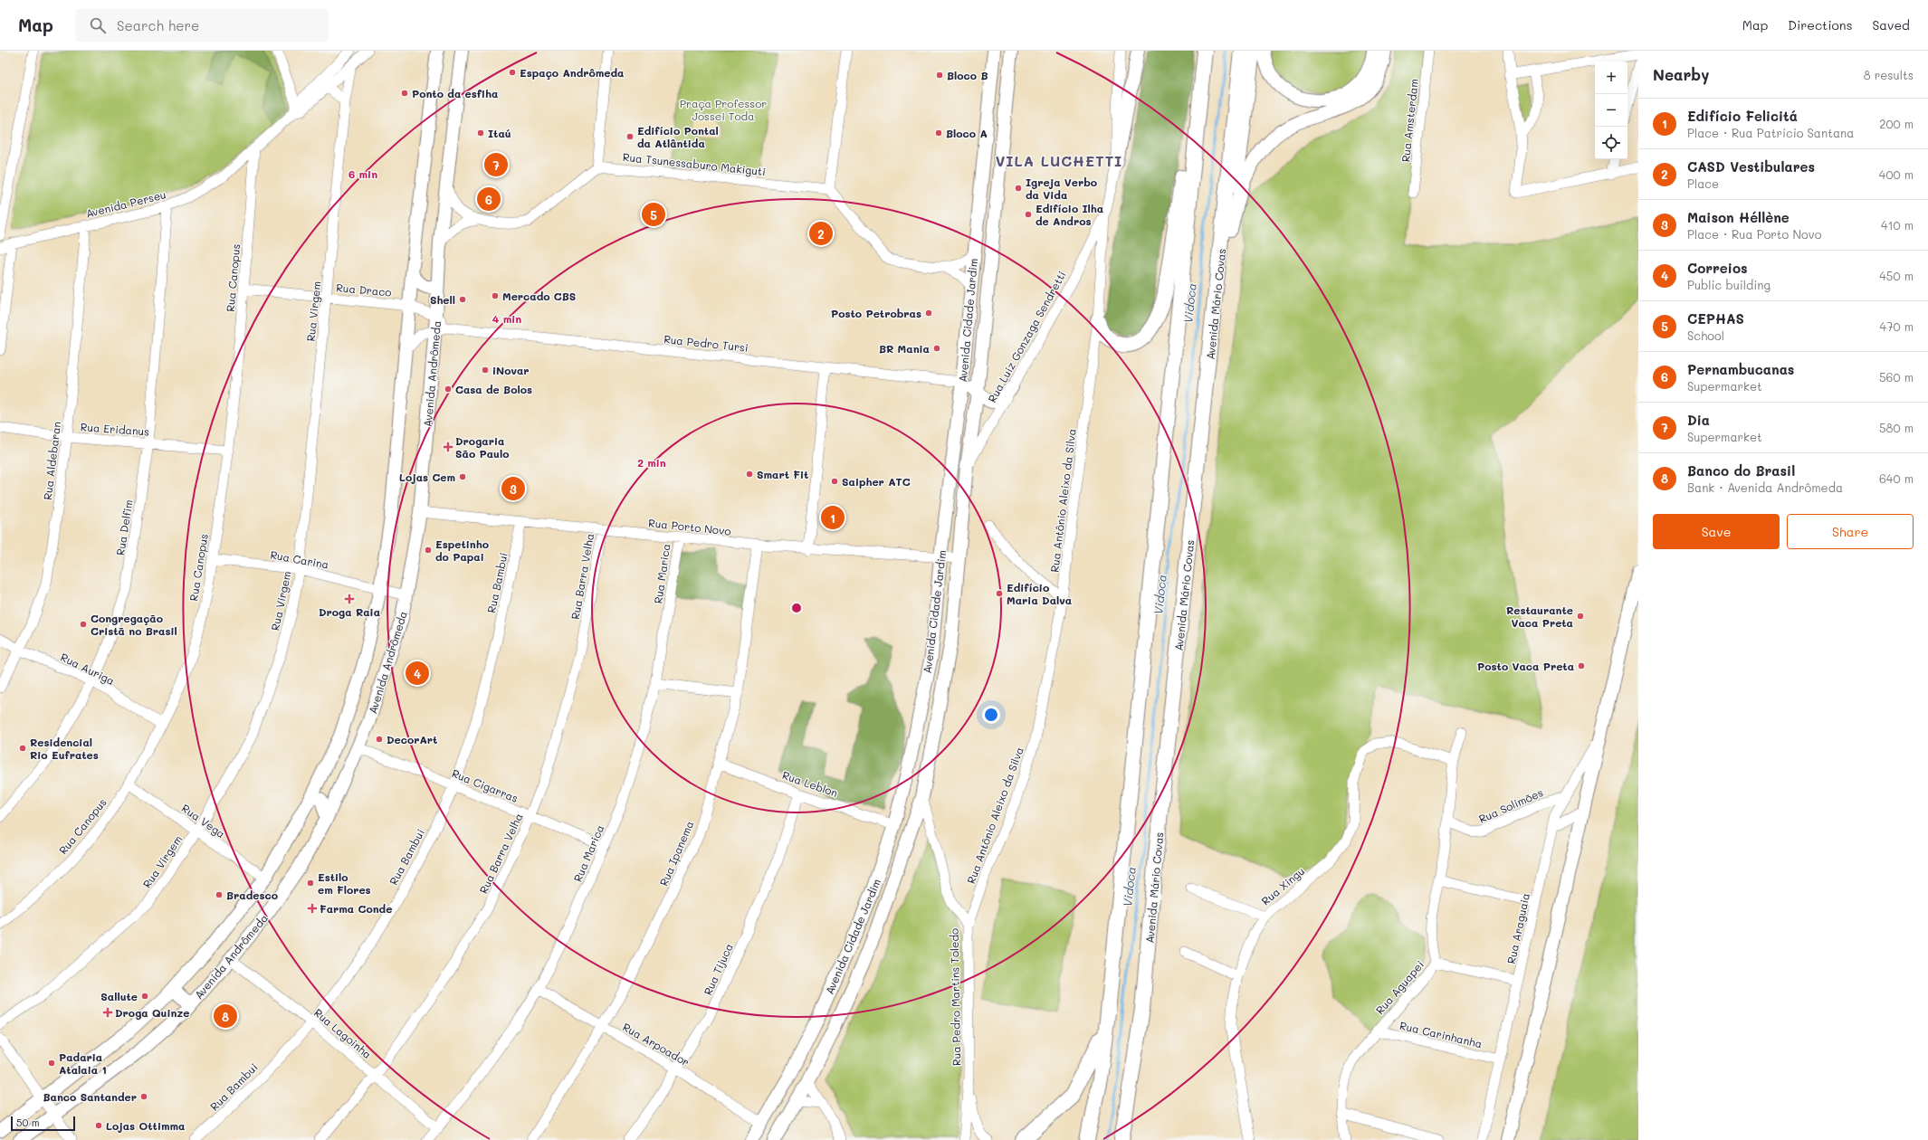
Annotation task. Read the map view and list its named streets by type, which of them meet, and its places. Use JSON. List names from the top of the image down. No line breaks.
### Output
{"streets":{"highway":["Avenida Mário Covas"],"main road":["Avenida Cidade Jardim","Avenida Andrômeda"],"street":["Rua Amsterdam","Rua Tsunessaburo Makiguti","Avenida Perseu","Rua Canopus","Rua Draco","Rua Virgem","Rua Luiz Gonzaga Sendretti","Rua Pedro Tursi","Rua Eridanus","Rua Aldebaran","Rua Antônio Aleixo da Silva","Rua Porto Novo","Rua Delfim","Rua Carina","Rua Marica","Rua Barra Velha","Rua Bambui","Rua Auriga","Rua Leblon","Rua Cigarras","Rua Solimões","Rua Vega","Rua Ipanema","Rua Xingu","Rua Araguaia","Rua Tijuca","Rua Aguapei","Rua Pedro Martins Toledo","Rua Lagoinha","Rua Carinhanha","Rua Arpoador"]},"crossings":[["Avenida Perseu","Rua Canopus"],["Avenida Perseu","Rua Virgem"],["Avenida Perseu","Rua Aldebaran"],["Avenida Perseu","Rua Delfim"],["Rua Canopus","Rua Draco"],["Rua Canopus","Rua Eridanus"],["Rua Canopus","Rua Carina"],["Rua Canopus","Rua Auriga"],["Rua Canopus","Rua Vega"],["Rua Draco","Rua Virgem"],["Rua Draco","Avenida Andrômeda"],["Rua Virgem","Rua Carina"],["Rua Virgem","Rua Vega"],["Avenida Cidade Jardim","Rua Luiz Gonzaga Sendretti"],["Avenida Cidade Jardim","Rua Pedro Tursi"],["Avenida Cidade Jardim","Rua Porto Novo"],["Avenida Cidade Jardim","Rua Leblon"],["Avenida Cidade Jardim","Rua Pedro Martins Toledo"],["Avenida Cidade Jardim","Rua Arpoador"],["Rua Luiz Gonzaga Sendretti","Rua Antônio Aleixo da Silva"],["Rua Pedro Tursi","Avenida Andrômeda"],["Avenida Andrômeda","Rua Porto Novo"],["Avenida Andrômeda","Rua Carina"],["Avenida Andrômeda","Rua Cigarras"],["Avenida Andrômeda","Rua Vega"],["Avenida Andrômeda","Rua Lagoinha"],["Rua Eridanus","Rua Aldebaran"],["Rua Eridanus","Rua Delfim"],["Rua Aldebaran","Rua Auriga"],["Rua Antônio Aleixo da Silva","Rua Pedro Martins Toledo"],["Rua Porto Novo","Rua Marica"],["Rua Porto Novo","Rua Barra Velha"],["Rua Porto Novo","Rua Bambui"],["Rua Porto Novo","Rua Ipanema"],["Rua Delfim","Rua Auriga"],["Rua Marica","Rua Cigarras"],["Rua Marica","Rua Lagoinha"],["Rua Marica","Rua Arpoador"],["Rua Barra Velha","Rua Cigarras"],["Rua Barra Velha","Rua Lagoinha"],["Rua Bambui","Rua Cigarras"],["Rua Bambui","Rua Lagoinha"],["Rua Leblon","Rua Ipanema"],["Rua Leblon","Rua Tijuca"],["Rua Solimões","Rua Araguaia"],["Rua Solimões","Rua Aguapei"],["Rua Ipanema","Rua Arpoador"],["Rua Xingu","Rua Aguapei"],["Rua Araguaia","Rua Carinhanha"],["Rua Tijuca","Rua Arpoador"],["Rua Aguapei","Rua Carinhanha"]],"districts":["VILA LUCHETTI"],"water":["Vidoca"],"parks":["Praça Professor Jossei Toda"],"places":{"other":["Espaço Andrômeda","Bloco B","Ponto da esfiha","Itaú","Bloco A","Edifício Pontal da Atlântida","Igreja Verbo da Vida","Edifício Ilha de Andros","Mercado CBS","Shell","Posto Petrobras","BR Mania","iNovar","Casa de Bolos","Smart Fit","Lojas Cem","Saipher ATC","Espetinho do Papai","Edifício Maria Dalva","Restaurante Vaca Preta","Congregação Cristã no Brasil","Posto Vaca Preta","DecorArt","Residencial Rio Eufrates","Estilo em Flores","Bradesco","Sallute","Padaria Atalaia 1","Banco Santander","Lojas Ottimma"],"health":["Drogaria São Paulo","Droga Raia","Farma Conde","Droga Quinze"]},"scale_bar":"50 m","page":{"header":"Map","search":"Search here","nav":["Map","Directions","Saved"],"heading":["Nearby","8 results"],"map_buttons":["+","−"],"list":[{"mark":"1","name":"Edifício Felicitá","note":"Place · Rua Patrício Santana","value":"200 m"},{"mark":"2","name":"CASD Vestibulares","note":"Place","value":"400 m"},{"mark":"3","name":"Maison Héllène","note":"Place · Rua Porto Novo","value":"410 m"},{"mark":"4","name":"Correios","note":"Public building","value":"450 m"},{"mark":"5","name":"CEPHAS","note":"School","value":"470 m"},{"mark":"6","name":"Pernambucanas","note":"Supermarket","value":"560 m"},{"mark":"7","name":"Dia","note":"Supermarket","value":"580 m"},{"mark":"8","name":"Banco do Brasil","note":"Bank · Avenida Andrômeda","value":"640 m"}],"pins":["7","6","5","2","3","1","4","8"],"buttons":["Save","Share"],"scale":"50 m"},"rings":["6 min","4 min","2 min"]}
